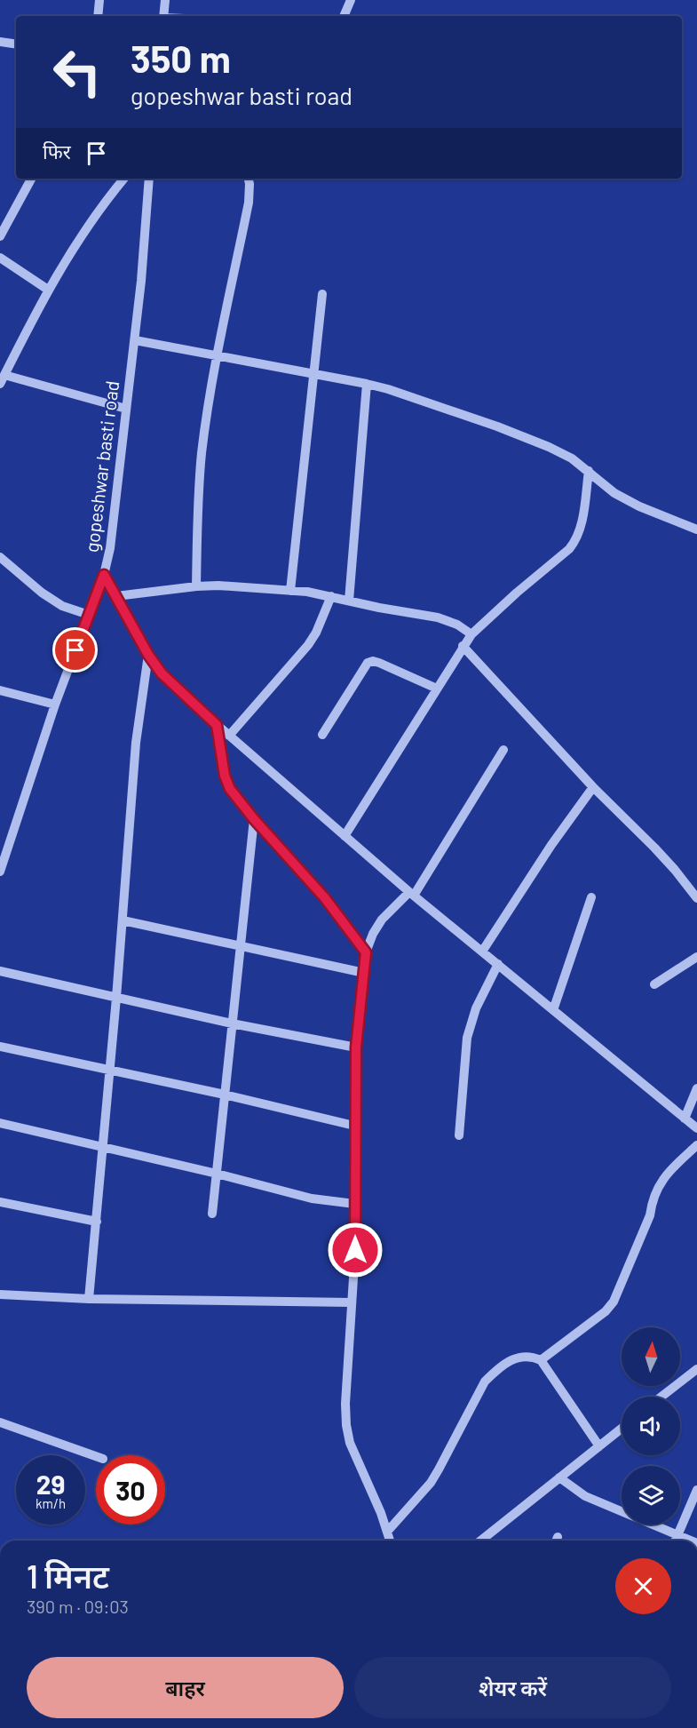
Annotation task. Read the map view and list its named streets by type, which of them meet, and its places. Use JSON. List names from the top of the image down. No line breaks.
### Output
{"streets":{"street":["gopeshwar basti road"]},"north":"top","page":{"turn":["350 m","gopeshwar basti road"],"then":"फिर","speed":"29 km/h","limit":"30","heading":["1 मिनट","390 m · 09:03"],"buttons":["बाहर","शेयर करें"]}}
